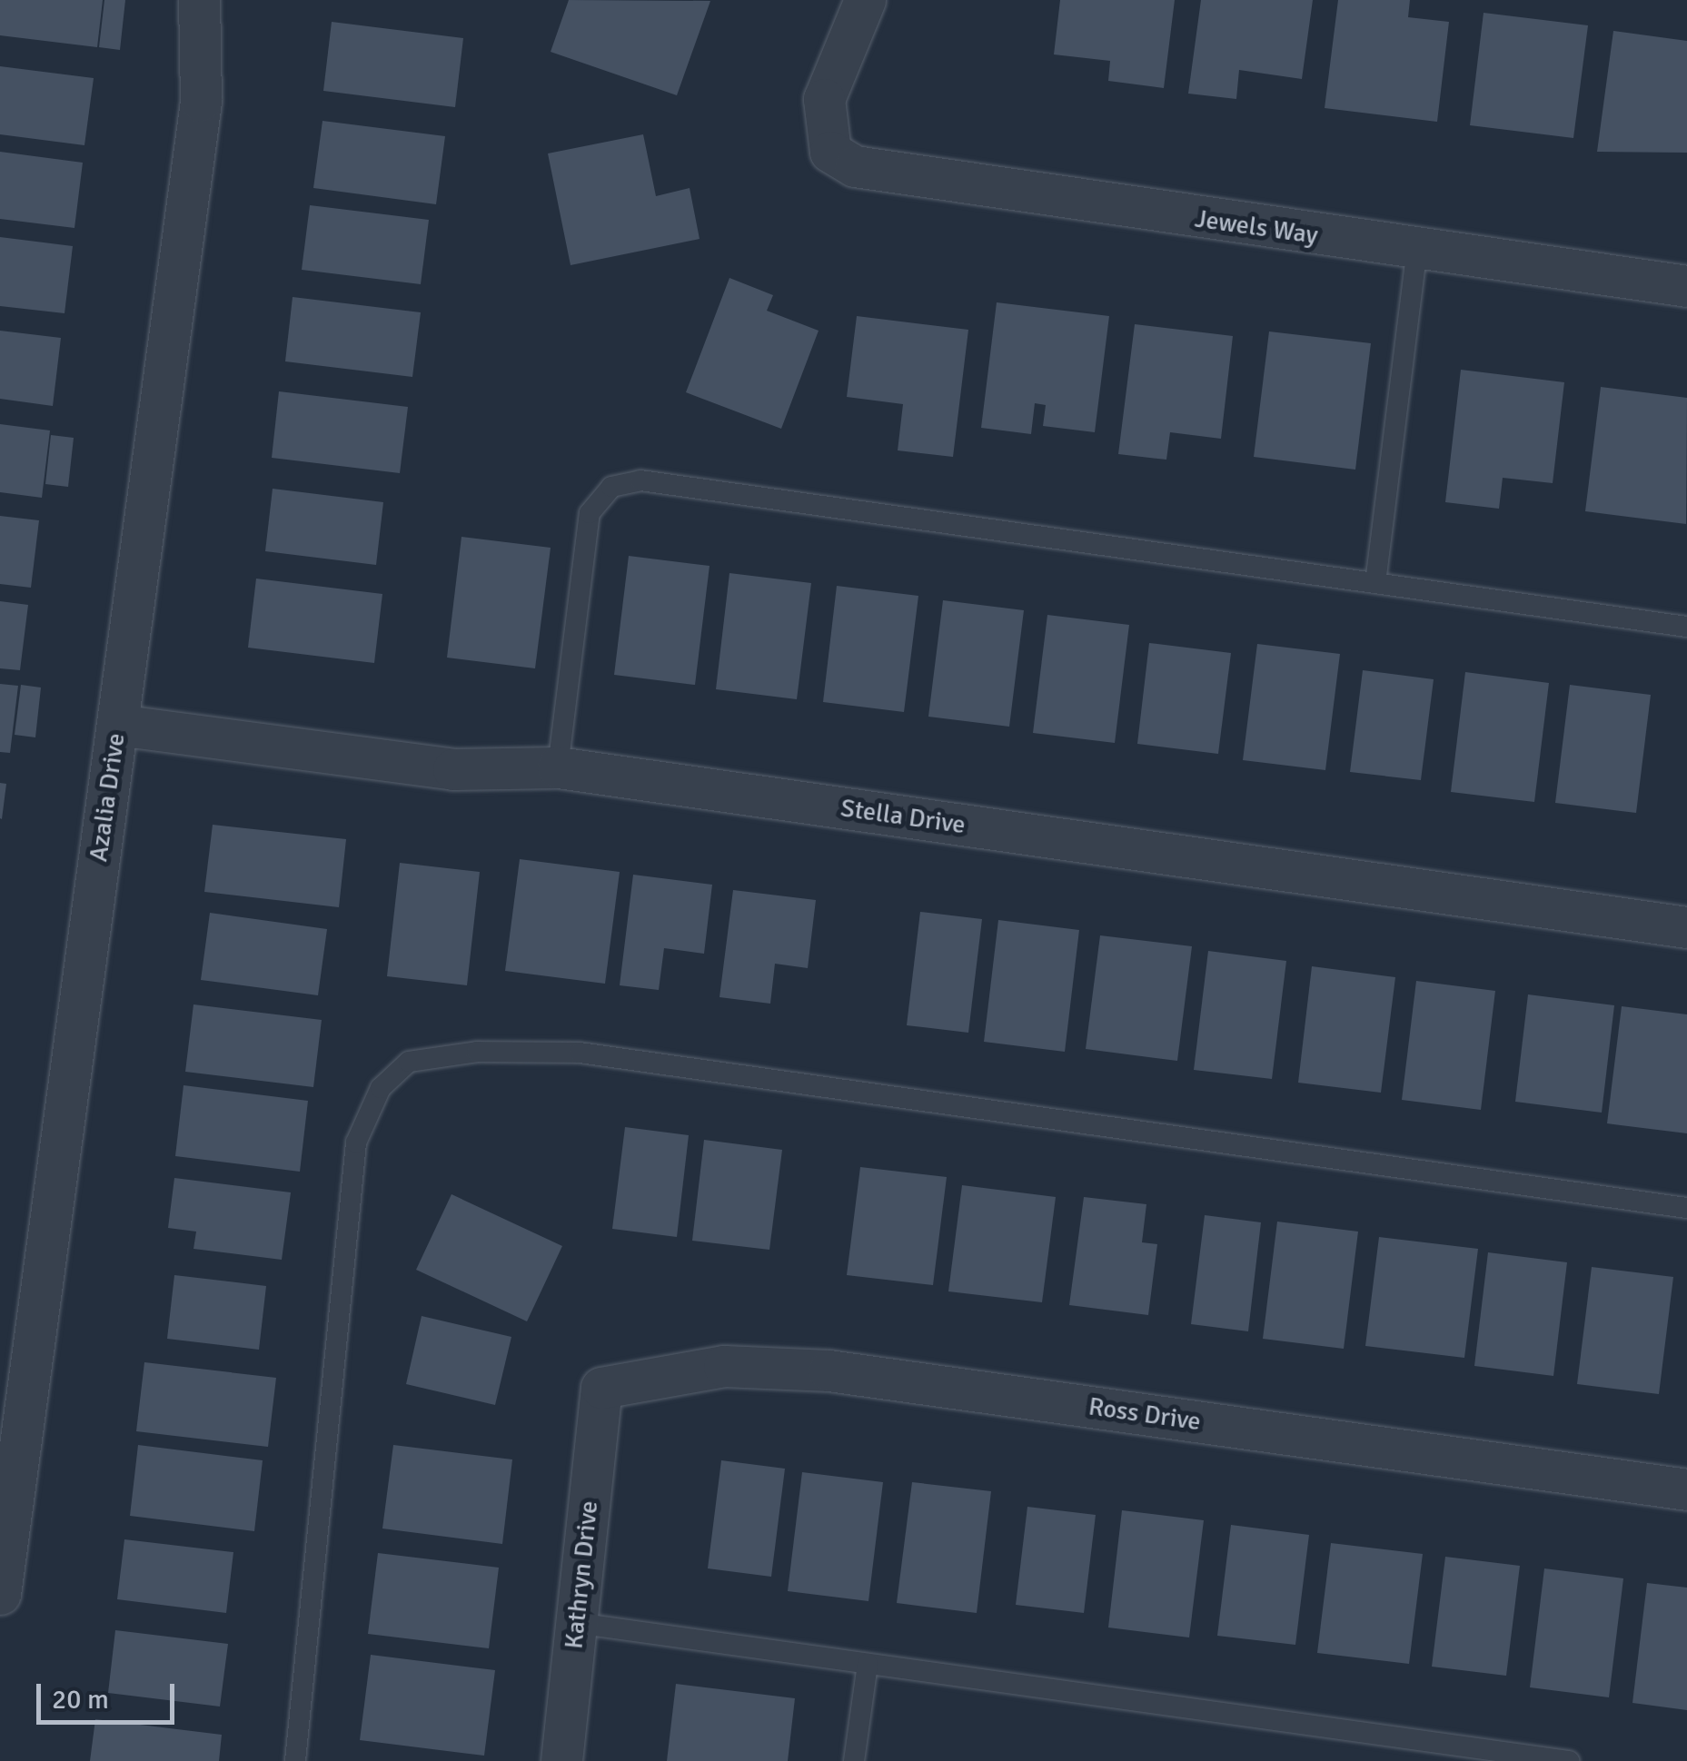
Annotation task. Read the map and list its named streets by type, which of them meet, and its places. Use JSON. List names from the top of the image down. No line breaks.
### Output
{"streets":{"street":["Jewels Way","Azalia Drive","Stella Drive","Ross Drive","Kathryn Drive"]},"crossings":[["Azalia Drive","Stella Drive"],["Ross Drive","Kathryn Drive"]],"scale_bar":"20 m"}
